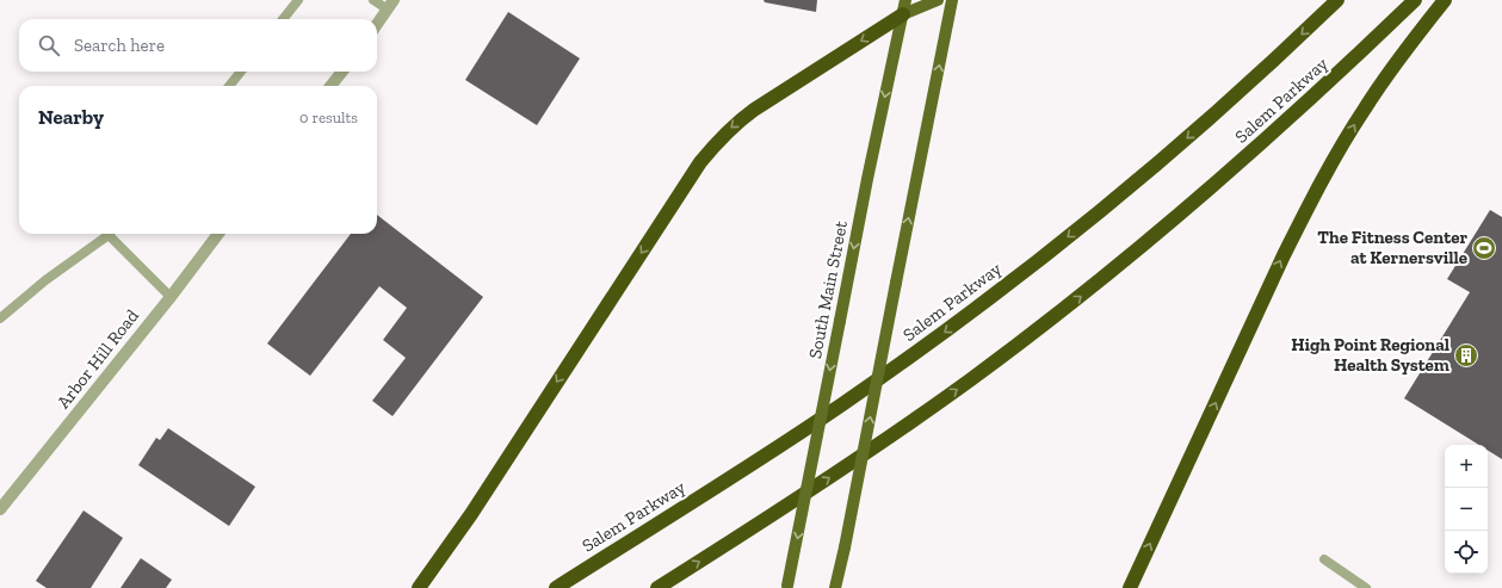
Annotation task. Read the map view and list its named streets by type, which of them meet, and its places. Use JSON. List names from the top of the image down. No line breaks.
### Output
{"streets":{"highway":["Salem Parkway"],"main road":["South Main Street"],"street":["Arbor Hill Road"]},"places":{"sports":["The Fitness Center at Kernersville"],"building":["High Point Regional Health System"]},"page":{"search":"Search here","heading":["Nearby","0 results"],"map_buttons":["+","−"]}}
